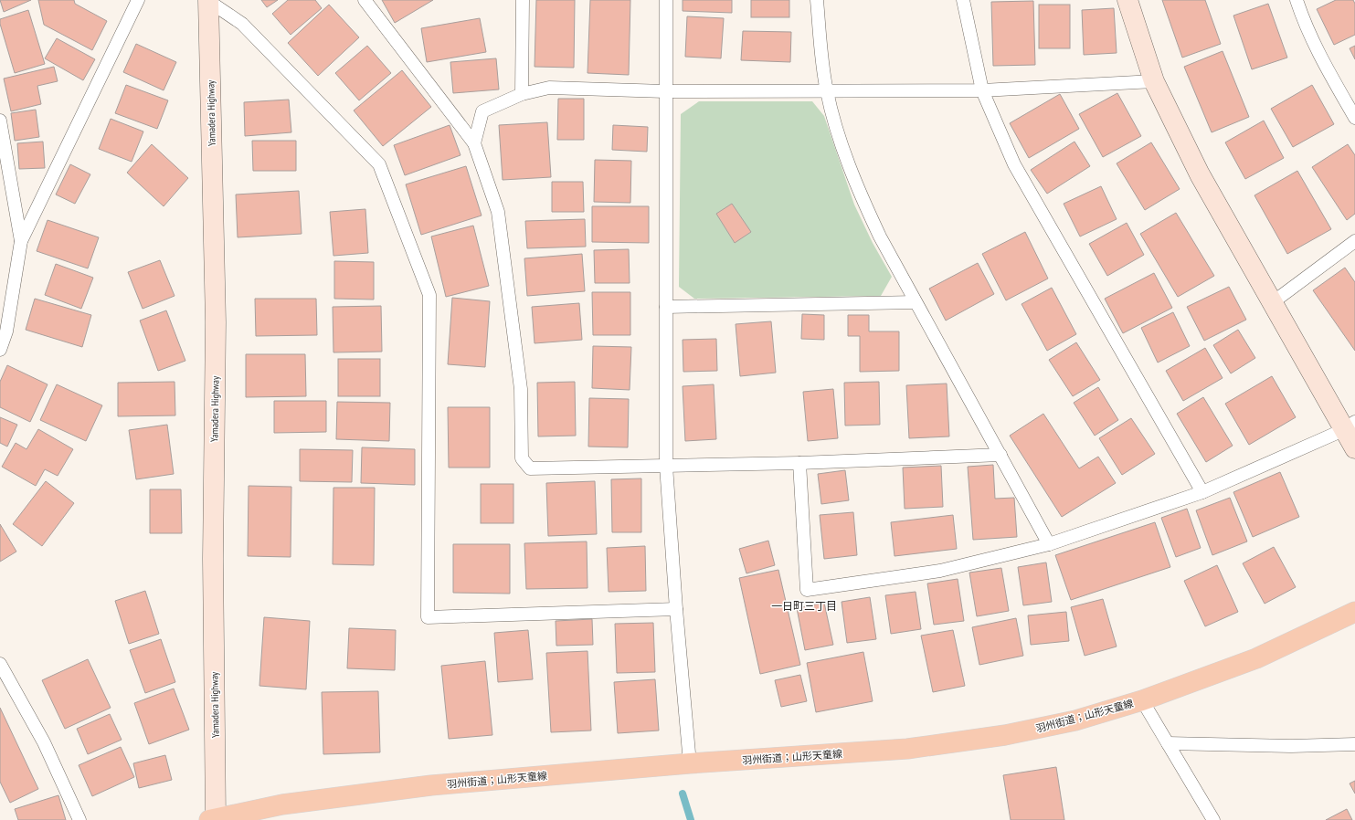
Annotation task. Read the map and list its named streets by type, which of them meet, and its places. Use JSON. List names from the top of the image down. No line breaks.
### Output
{"streets":{"main road":["Yamadera Highway","羽州街道；山形天童線"]},"crossings":[["Yamadera Highway","羽州街道；山形天童線"]],"districts":["一日町三丁目"]}
